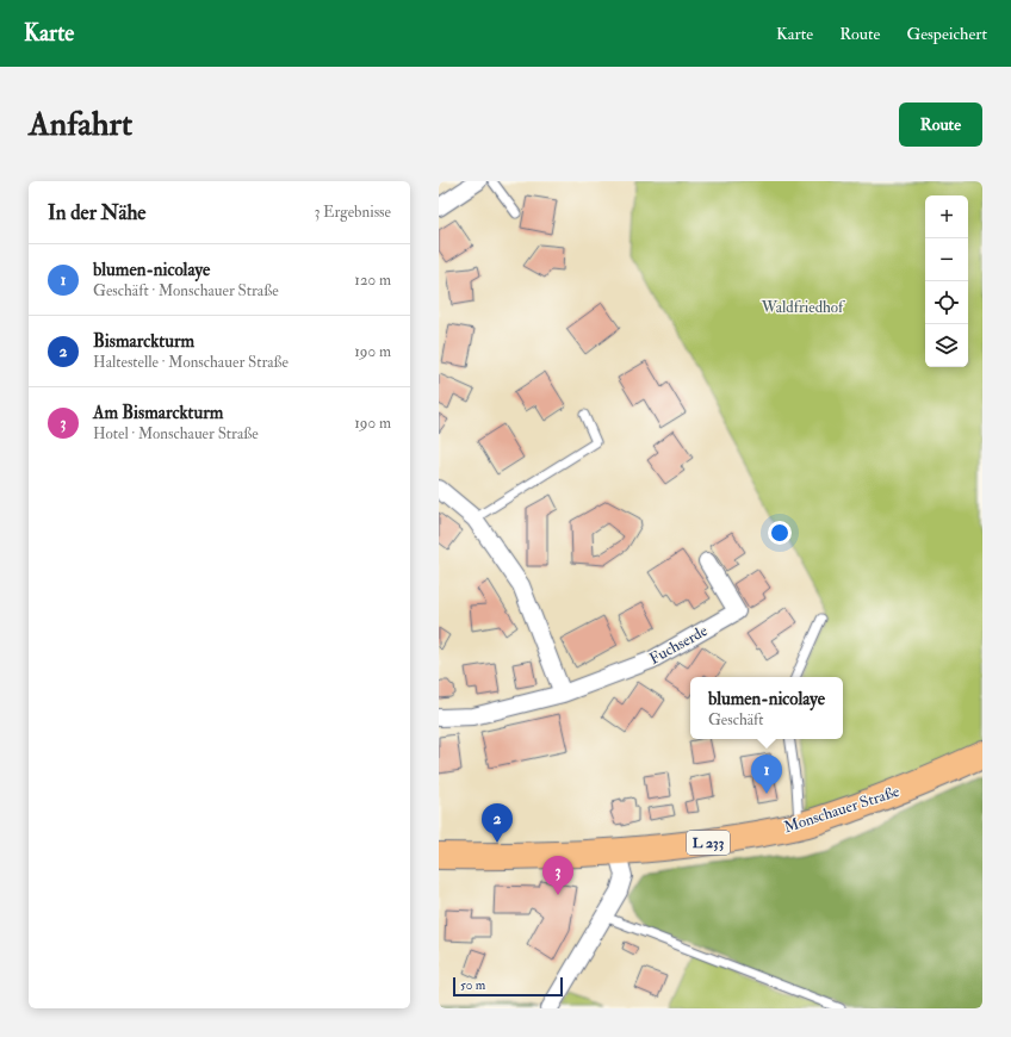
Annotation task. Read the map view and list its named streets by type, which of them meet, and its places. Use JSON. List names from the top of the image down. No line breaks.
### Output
{"streets":{"main road":["Monschauer Straße","L 233"],"street":["Fuchserde"]},"parks":["Waldfriedhof"],"scale_bar":"50 m","page":{"header":"Karte","nav":["Karte","Route","Gespeichert"],"buttons":"Route","title":"Anfahrt","heading":["In der Nähe","3 Ergebnisse"],"map_buttons":["+","−"],"list":[{"mark":"1","name":"blumen-nicolaye","note":"Geschäft · Monschauer Straße","value":"120 m"},{"mark":"2","name":"Bismarckturm","note":"Haltestelle · Monschauer Straße","value":"190 m"},{"mark":"3","name":"Am Bismarckturm","note":"Hotel · Monschauer Straße","value":"190 m"}],"popup":["blumen-nicolaye","Geschäft"],"pins":["1","2","3"],"scale":"50 m"}}
